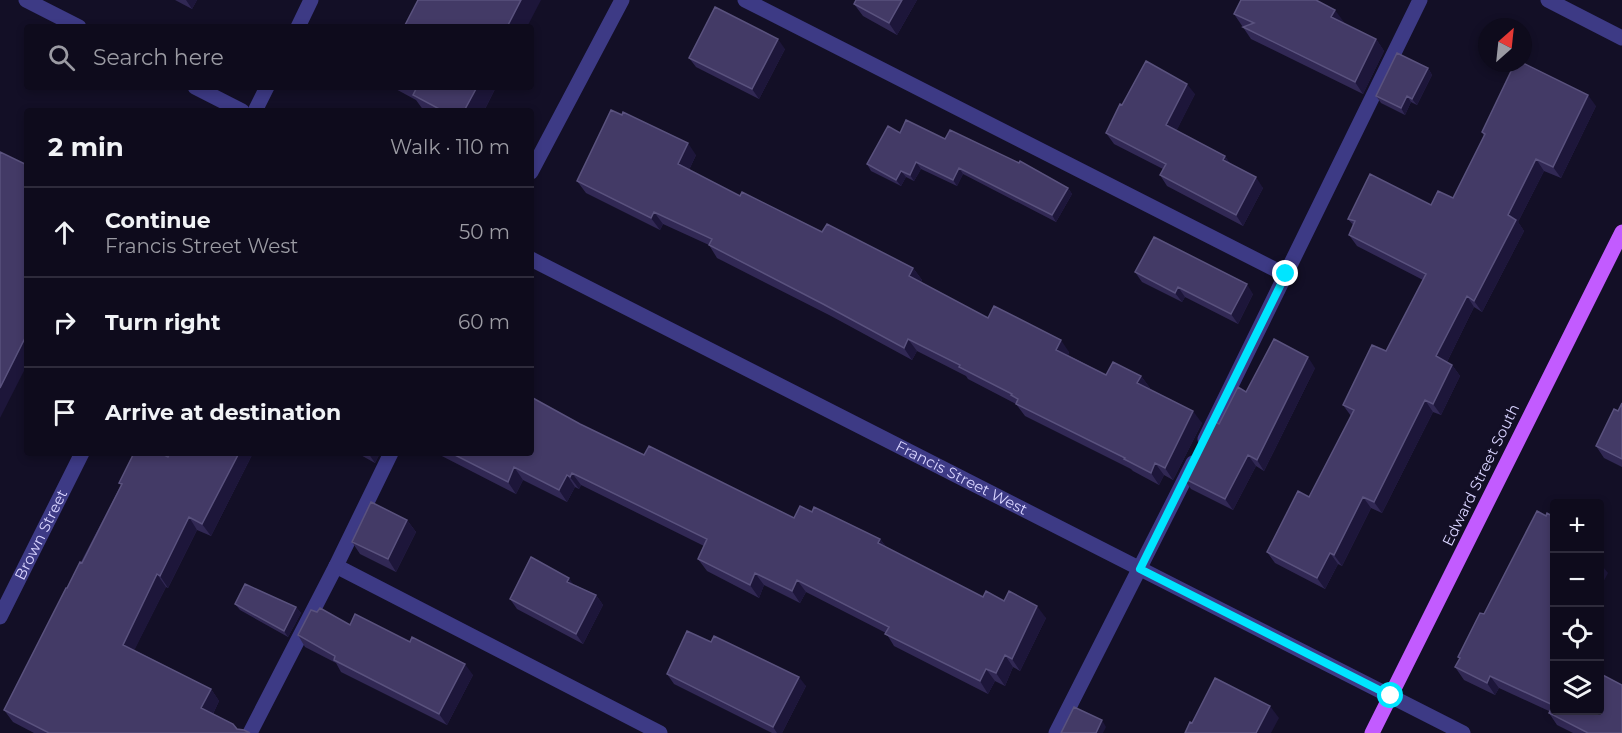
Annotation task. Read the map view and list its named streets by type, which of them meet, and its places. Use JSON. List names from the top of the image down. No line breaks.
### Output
{"streets":{"main road":["Edward Street South"],"street":["Francis Street West","Brown Street"]},"crossings":[["Edward Street South","Francis Street West"]],"north":"top right","page":{"search":"Search here","heading":["2 min","Walk · 110 m"],"list":[["Continue","Francis Street West","50 m"],["Turn right","60 m"],"Arrive at destination"],"map_buttons":["+","−"]}}
